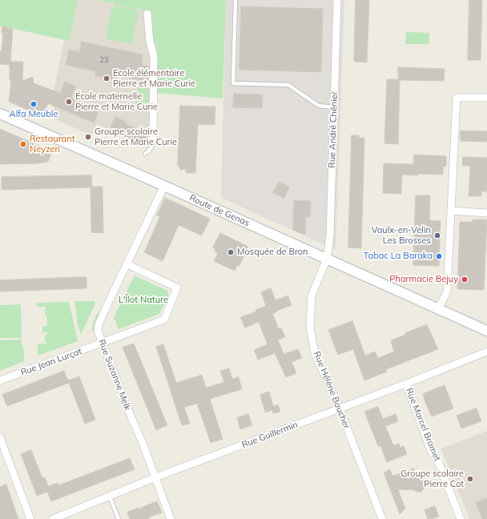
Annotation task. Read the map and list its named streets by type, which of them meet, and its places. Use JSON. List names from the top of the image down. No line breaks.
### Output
{"streets":{"main road":["Route de Genas"],"street":["Rue André Chénier","Rue Jean Lurçat","Rue Suzanne Melk","Rue Hélène Boucher","Rue Marcel Bramet","Rue Guillermin"]},"crossings":[["Rue André Chénier","Route de Genas"],["Rue André Chénier","Rue Hélène Boucher"],["Route de Genas","Rue Suzanne Melk"],["Route de Genas","Rue Hélène Boucher"],["Rue Jean Lurçat","Rue Suzanne Melk"],["Rue Suzanne Melk","Rue Guillermin"],["Rue Hélène Boucher","Rue Guillermin"],["Rue Marcel Bramet","Rue Guillermin"]],"parks":["L'Îlot Nature"],"places":["Ecole élémentaire Pierre et Marie Curie","École maternelle Pierre et Marie Curie","Alfa Meuble","Groupe scolaire Pierre et Marie Curie","Restaurant Neyzen","Vaulx-en-Velin Les Brosses","Mosquée de Bron","Tabac La Baraka","Pharmacie Bejuy","Groupe scolaire Pierre Cot"],"house_numbers":["23"]}
